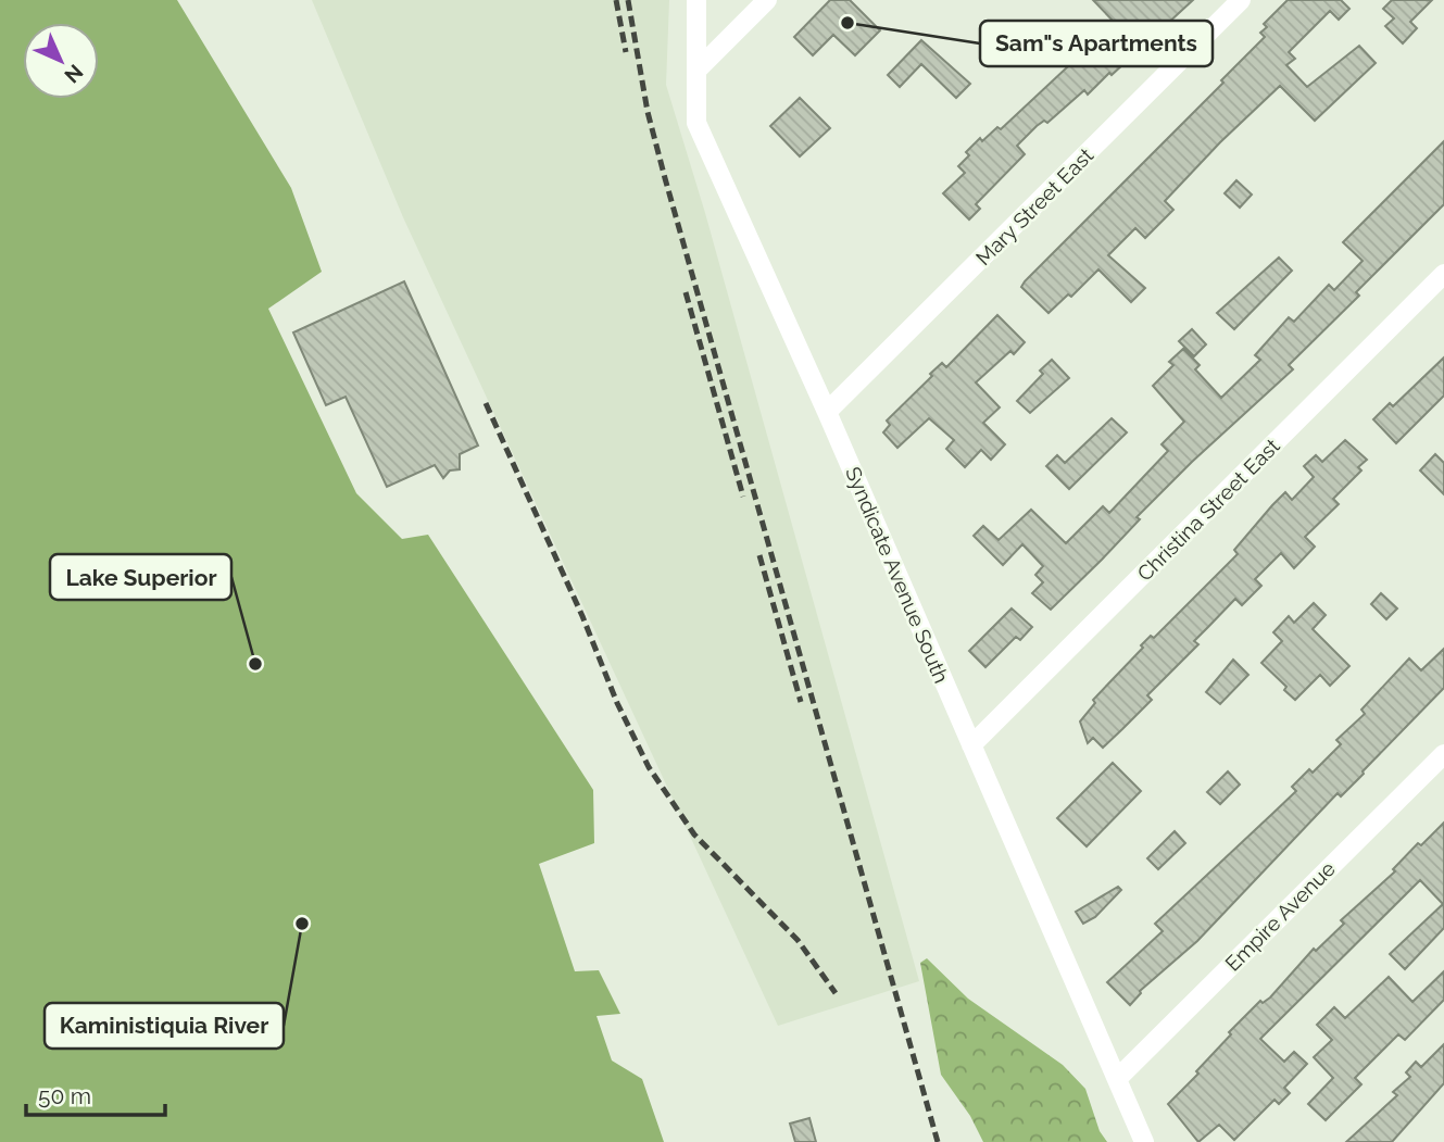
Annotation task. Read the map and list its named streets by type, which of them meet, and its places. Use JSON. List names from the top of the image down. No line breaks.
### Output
{"streets":{"street":["Mary Street East","Christina Street East","Syndicate Avenue South","Empire Avenue"]},"crossings":[["Mary Street East","Syndicate Avenue South"],["Christina Street East","Syndicate Avenue South"],["Syndicate Avenue South","Empire Avenue"]],"places":["Sam\"s Apartments","Lake Superior","Kaministiquia River"],"scale_bar":"50 m","north":"bottom right"}
